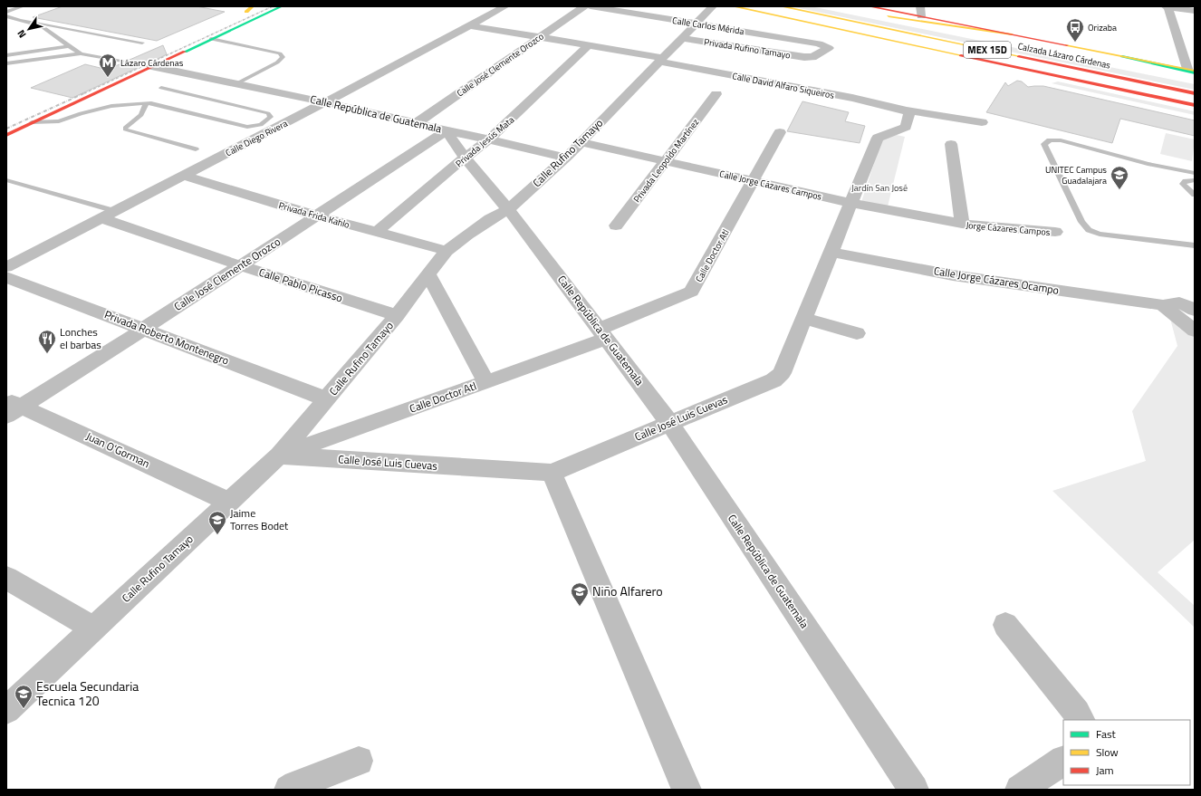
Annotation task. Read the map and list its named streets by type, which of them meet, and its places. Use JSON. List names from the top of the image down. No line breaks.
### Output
{"streets":{"main road":["MEX 15D","Calzada Lázaro Cárdenas"],"street":["Calle Carlos Mérida","Privada Rufino Tamayo","Calle José Clemente Orozco","Calle David Alfaro Siqueiros","Calle República de Guatemala","Calle Diego Rivera","Privada Jesús Mata","Calle Rufino Tamayo","Privada Leopoldo Martínez","Calle Jorge Cázares Campos","Privada Frida Kahlo","Jorge Cázares Campos","Calle Doctor Atl","Calle Jorge Cázares Ocampo","Calle Pablo Picasso","Privada Roberto Montenegro","Calle José Luis Cuevas","Juan O'Gorman"]},"crossings":[["Calle Carlos Mérida","Privada Rufino Tamayo"],["Calle Carlos Mérida","Calle Rufino Tamayo"],["Privada Rufino Tamayo","Calle Rufino Tamayo"],["Calle José Clemente Orozco","Calle David Alfaro Siqueiros"],["Calle José Clemente Orozco","Calle República de Guatemala"],["Calle José Clemente Orozco","Privada Frida Kahlo"],["Calle José Clemente Orozco","Calle Pablo Picasso"],["Calle José Clemente Orozco","Privada Roberto Montenegro"],["Calle José Clemente Orozco","Juan O'Gorman"],["Calle David Alfaro Siqueiros","Calle Diego Rivera"],["Calle David Alfaro Siqueiros","Privada Jesús Mata"],["Calle David Alfaro Siqueiros","Calle Rufino Tamayo"],["Calle David Alfaro Siqueiros","Calle José Luis Cuevas"],["Calle República de Guatemala","Calle Diego Rivera"],["Calle República de Guatemala","Privada Jesús Mata"],["Calle República de Guatemala","Calle Rufino Tamayo"],["Calle República de Guatemala","Calle Doctor Atl"],["Calle República de Guatemala","Calle José Luis Cuevas"],["Calle Diego Rivera","Privada Frida Kahlo"],["Calle Diego Rivera","Calle Pablo Picasso"],["Privada Jesús Mata","Privada Frida Kahlo"],["Calle Rufino Tamayo","Calle Jorge Cázares Campos"],["Calle Rufino Tamayo","Privada Frida Kahlo"],["Calle Rufino Tamayo","Calle Doctor Atl"],["Calle Rufino Tamayo","Calle Pablo Picasso"],["Calle Rufino Tamayo","Privada Roberto Montenegro"],["Calle Rufino Tamayo","Calle José Luis Cuevas"],["Calle Rufino Tamayo","Juan O'Gorman"],["Privada Leopoldo Martínez","Calle Jorge Cázares Campos"],["Calle Jorge Cázares Campos","Jorge Cázares Campos"],["Calle Jorge Cázares Campos","Calle Doctor Atl"],["Calle Jorge Cázares Campos","Calle José Luis Cuevas"],["Calle Doctor Atl","Calle José Luis Cuevas"],["Calle Jorge Cázares Ocampo","Calle José Luis Cuevas"]],"parks":["Jardín San José"],"places":{"bus stop":["Orizaba"],"metro station":["Lázaro Cárdenas"],"school or university":["UNITEC Campus Guadalajara","Jaime Torres Bodet","Niño Alfarero","Escuela Secundaria Tecnica 120"],"restaurant":["Lonches el barbas"]},"legend":["Fast","Slow","Jam"],"north":"bottom left"}
